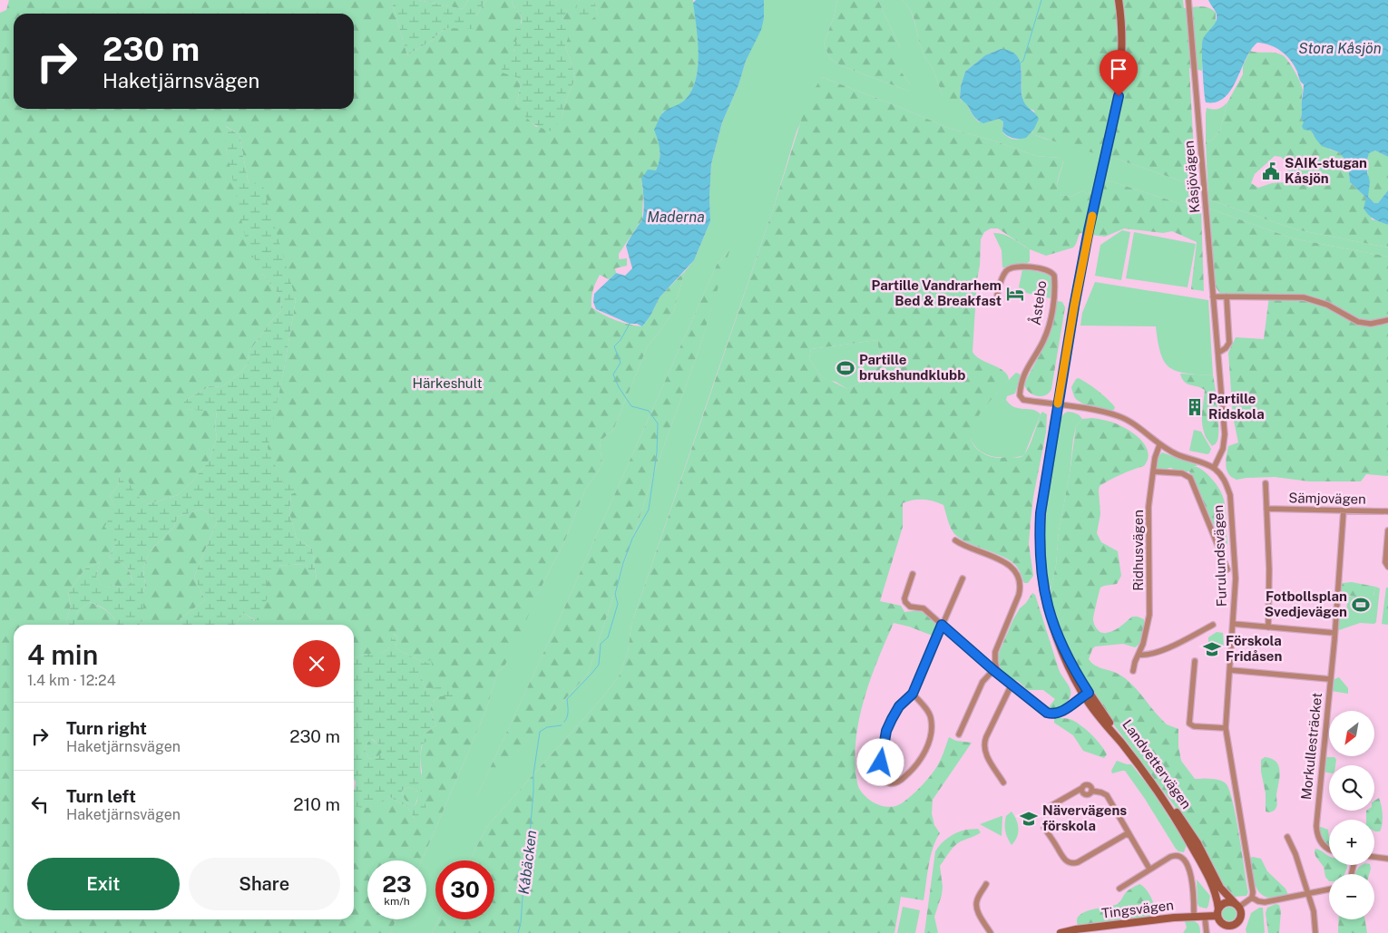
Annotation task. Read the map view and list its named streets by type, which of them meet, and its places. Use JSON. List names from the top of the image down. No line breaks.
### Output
{"streets":{"street":["Kåsjövägen","Åstebo","Sämjovägen","Ridhusvägen","Furulundsvägen","Morkullesträcket","Landvettervägen","Tingsvägen"]},"crossings":[["Kåsjövägen","Furulundsvägen"],["Åstebo","Landvettervägen"],["Sämjovägen","Morkullesträcket"],["Landvettervägen","Tingsvägen"]],"water":["Stora Kåsjön","Maderna","Kåbäcken"],"parks":["Härkeshult"],"places":{"public building":["SAIK-stugan Kåsjön"],"hotel":["Partille Vandrarhem Bed & Breakfast"],"sports":["Partille brukshundklubb","Fotbollsplan Svedjevägen"],"building":["Partille Ridskola"],"school or university":["Förskola Fridåsen","Nävervägens förskola"]},"north":"bottom left","page":{"turn":["230 m","Haketjärnsvägen"],"heading":["4 min","1.4 km · 12:24"],"list":[{"name":"Turn right","note":"Haketjärnsvägen","value":"230 m"},{"name":"Turn left","note":"Haketjärnsvägen","value":"210 m"}],"map_buttons":["+","−"],"buttons":["Exit","Share"],"speed":"23 km/h","limit":"30"}}
